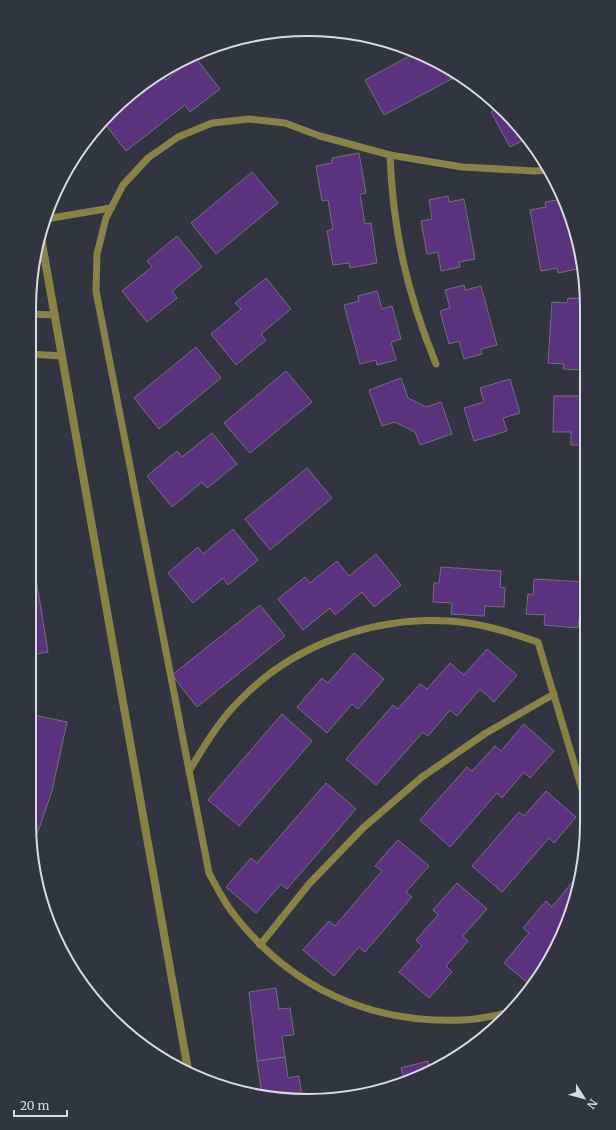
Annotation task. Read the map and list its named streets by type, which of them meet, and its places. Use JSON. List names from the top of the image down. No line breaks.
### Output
{"scale_bar":"20 m","north":"bottom right"}
